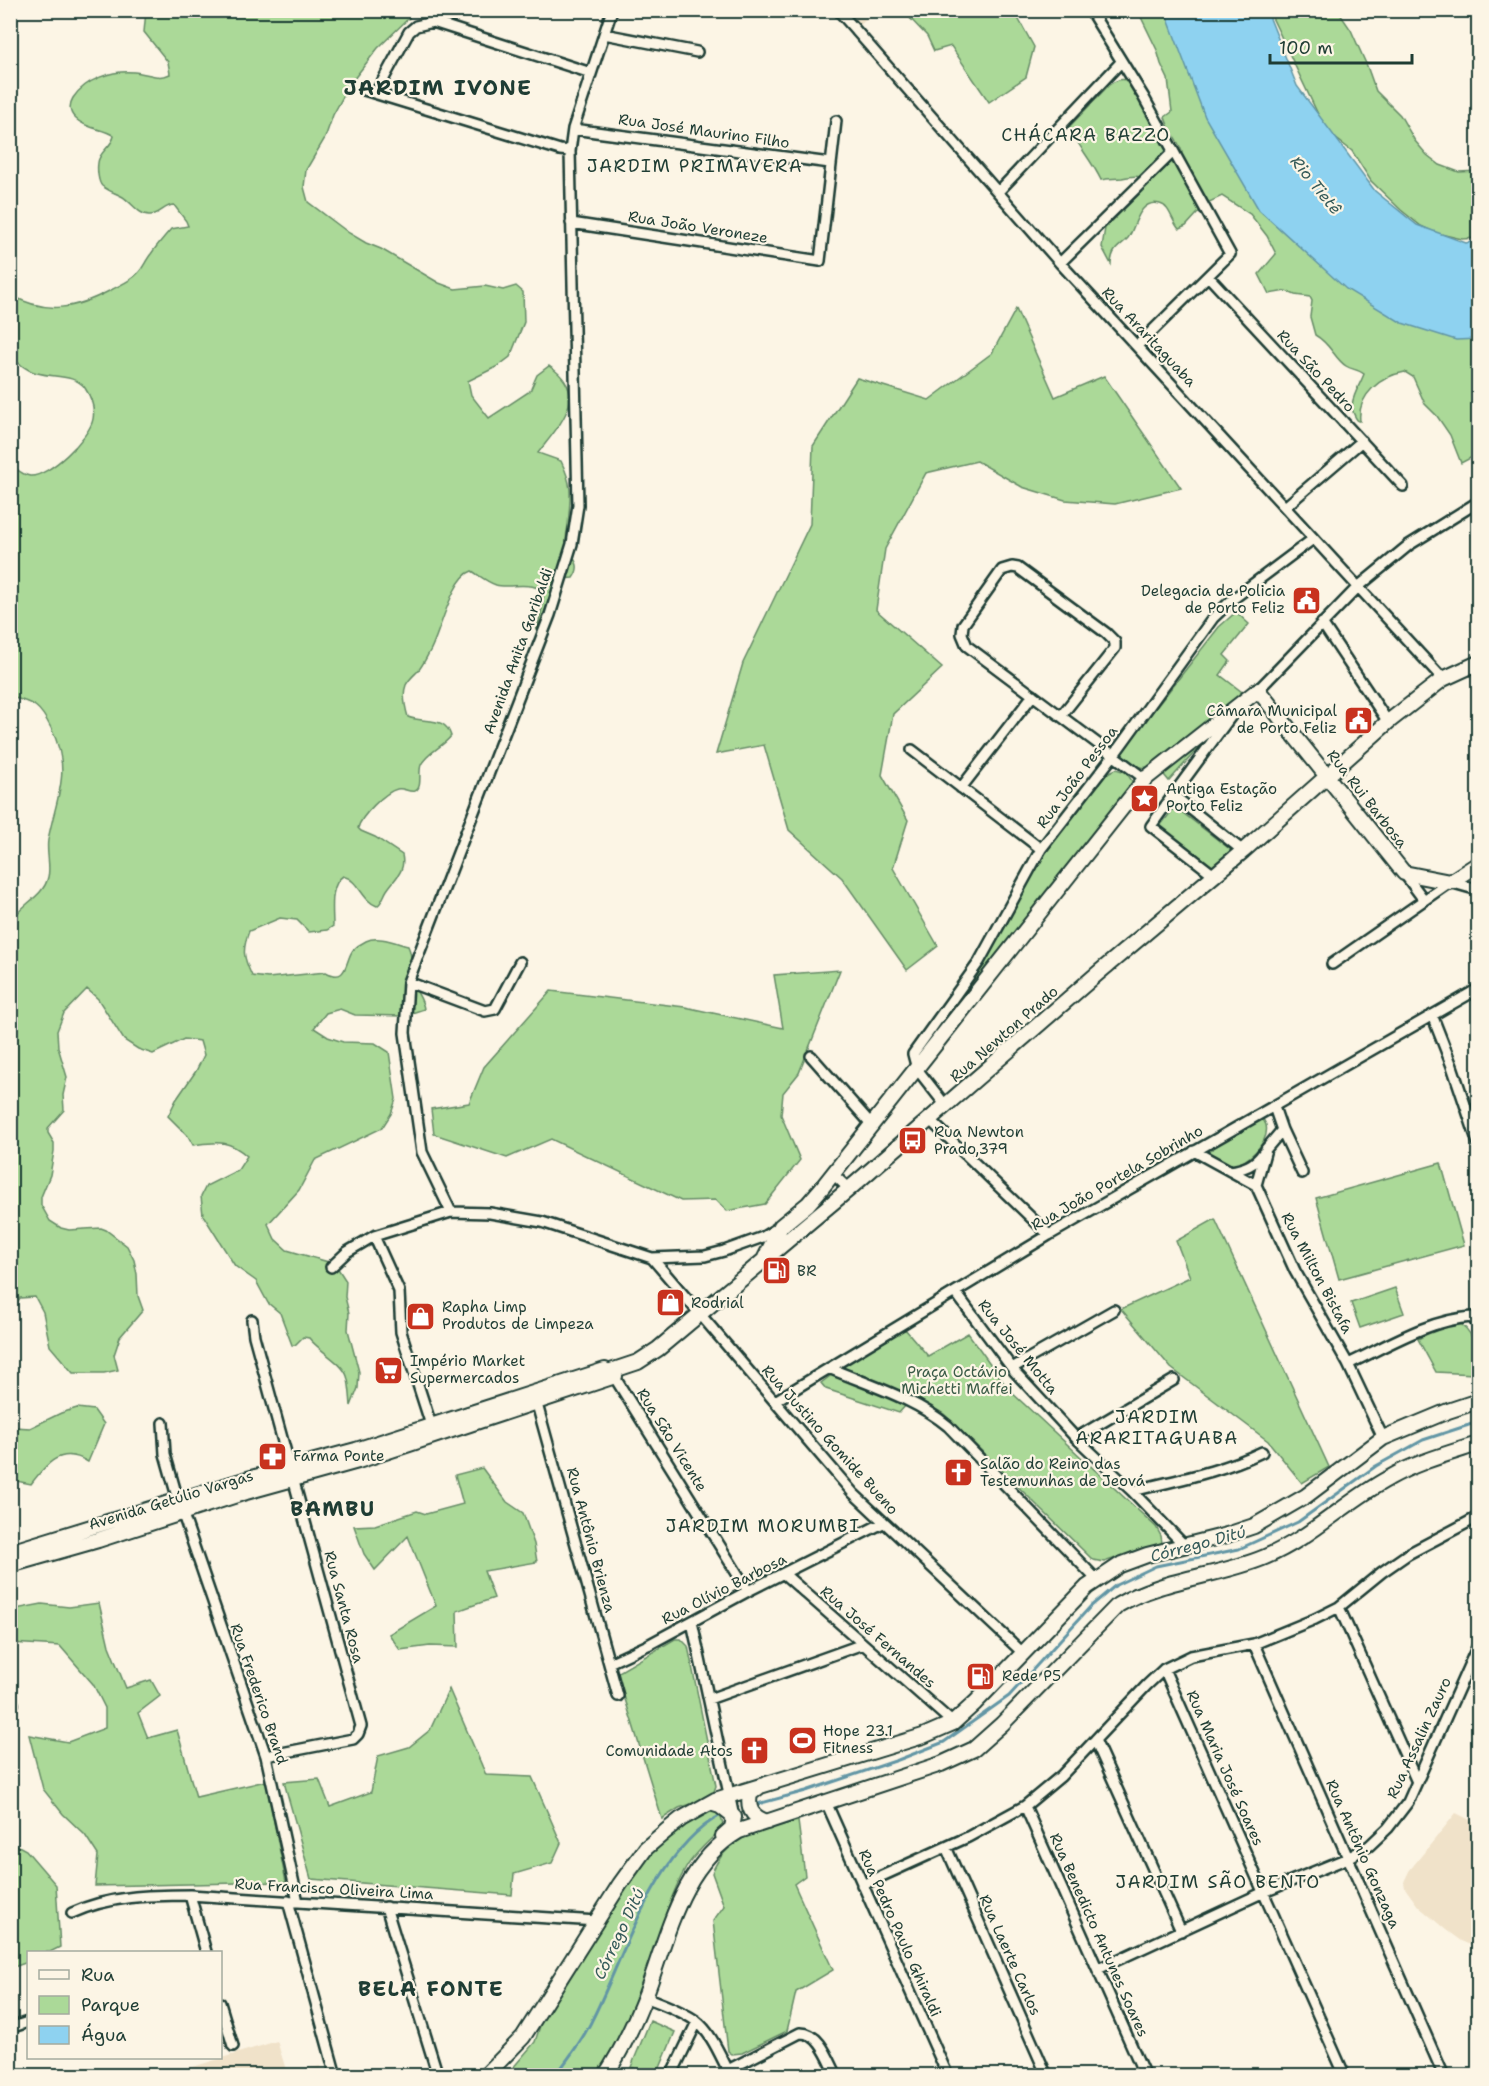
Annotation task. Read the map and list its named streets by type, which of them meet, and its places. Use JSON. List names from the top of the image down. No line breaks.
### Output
{"streets":{"street":["Rua José Maurino Filho","Rua João Veroneze","Rua Araritaguaba","Rua São Pedro","Avenida Anita Garibaldi","Rua João Pessoa","Rua Rui Barbosa","Rua Newton Prado","Rua João Portela Sobrinho","Rua Milton Bistafa","Rua José Motta","Rua São Vicente","Rua Justino Gomide Bueno","Avenida Getúlio Vargas","Rua Antônio Brienza","Rua Olívio Barbosa","Rua Santa Rosa","Rua José Fernandes","Rua Frederico Brand","Rua Assalin Zauro","Rua Maria José Soares","Rua Antônio Gonzaga","Rua Francisco Oliveira Lima","Rua Pedro Paulo Ghiraldi","Rua Benedicto Antunes Soares","Rua Laerte Carlos"]},"crossings":[["Rua José Maurino Filho","Rua João Veroneze"],["Rua José Maurino Filho","Avenida Anita Garibaldi"],["Rua João Veroneze","Avenida Anita Garibaldi"],["Rua Araritaguaba","Rua João Pessoa"],["Rua Araritaguaba","Rua Newton Prado"],["Rua Rui Barbosa","Rua Newton Prado"],["Rua Newton Prado","Rua Justino Gomide Bueno"],["Rua Newton Prado","Avenida Getúlio Vargas"],["Rua João Portela Sobrinho","Rua José Motta"],["Rua João Portela Sobrinho","Rua Justino Gomide Bueno"],["Rua São Vicente","Avenida Getúlio Vargas"],["Rua São Vicente","Rua Olívio Barbosa"],["Rua Justino Gomide Bueno","Avenida Getúlio Vargas"],["Rua Justino Gomide Bueno","Rua Olívio Barbosa"],["Avenida Getúlio Vargas","Rua Antônio Brienza"],["Avenida Getúlio Vargas","Rua Santa Rosa"],["Avenida Getúlio Vargas","Rua Frederico Brand"],["Rua Antônio Brienza","Rua Olívio Barbosa"],["Rua Olívio Barbosa","Rua José Fernandes"],["Rua Santa Rosa","Rua Frederico Brand"],["Rua Frederico Brand","Rua Francisco Oliveira Lima"],["Rua Assalin Zauro","Rua Maria José Soares"],["Rua Assalin Zauro","Rua Antônio Gonzaga"],["Rua Assalin Zauro","Rua Benedicto Antunes Soares"]],"districts":["JARDIM IVONE","CHÁCARA BAZZO","JARDIM PRIMAVERA","JARDIM ARARITAGUABA","BAMBU","JARDIM MORUMBI","JARDIM SÃO BENTO","BELA FONTE"],"water":["Rio Tietê","Córrego Ditú"],"parks":["Praça Octávio Michetti Maffei"],"places":{"public building":["Delegacia de Policia de Porto Feliz","Câmara Municipal de Porto Feliz"],"place":["Antiga Estação Porto Feliz"],"bus stop":["Rua Newton Prado,379"],"fuel station":["BR","Rede P5"],"shop":["Rodrial","Rapha Limp Produtos de Limpeza"],"supermarket":["Império Market Supermercados"],"pharmacy":["Farma Ponte"],"church":["Salão do Reino das Testemunhas de Jeová","Comunidade Atos"],"sports":["Hope 23.1 Fitness"]},"legend":["Rua","Parque","Água"],"scale_bar":"100 m"}
